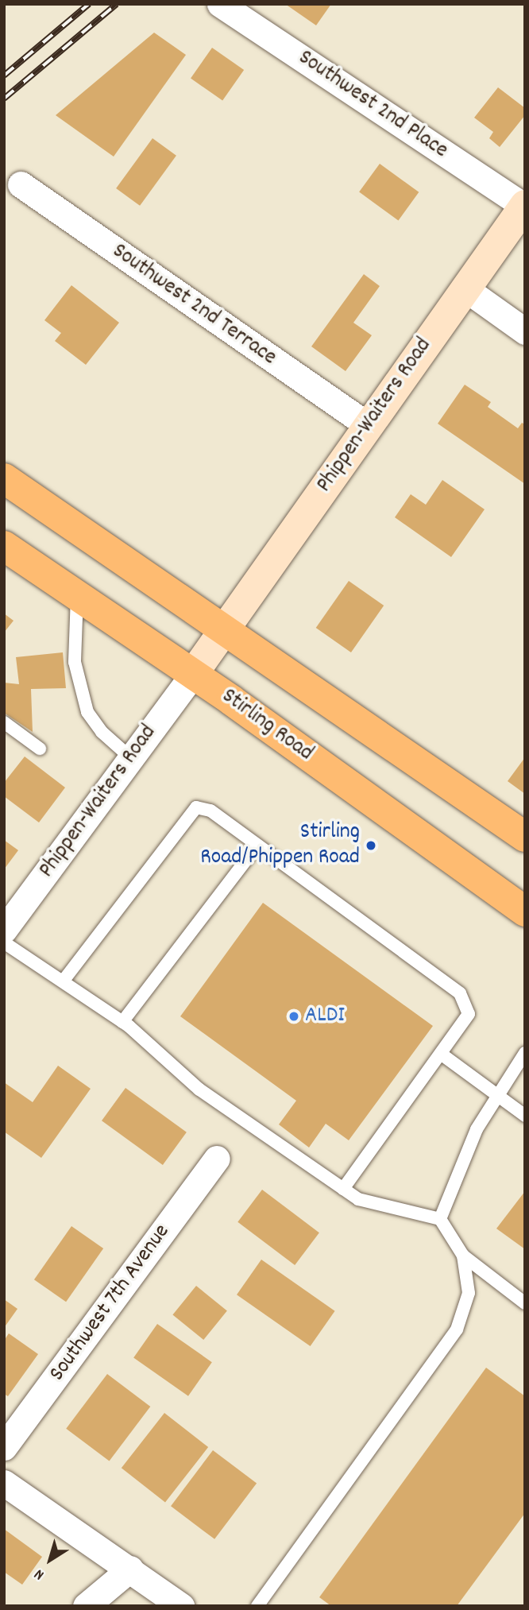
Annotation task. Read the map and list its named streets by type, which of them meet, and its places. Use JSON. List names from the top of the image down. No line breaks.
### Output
{"streets":{"main road":["Stirling Road"],"street":["Southwest 2nd Place","Southwest 2nd Terrace","Phippen-Waiters Road","Southwest 7th Avenue"]},"crossings":[["Southwest 2nd Place","Phippen-Waiters Road"],["Southwest 2nd Terrace","Phippen-Waiters Road"],["Phippen-Waiters Road","Stirling Road"]],"places":["Stirling Road/Phippen Road","ALDI"],"north":"bottom left"}
